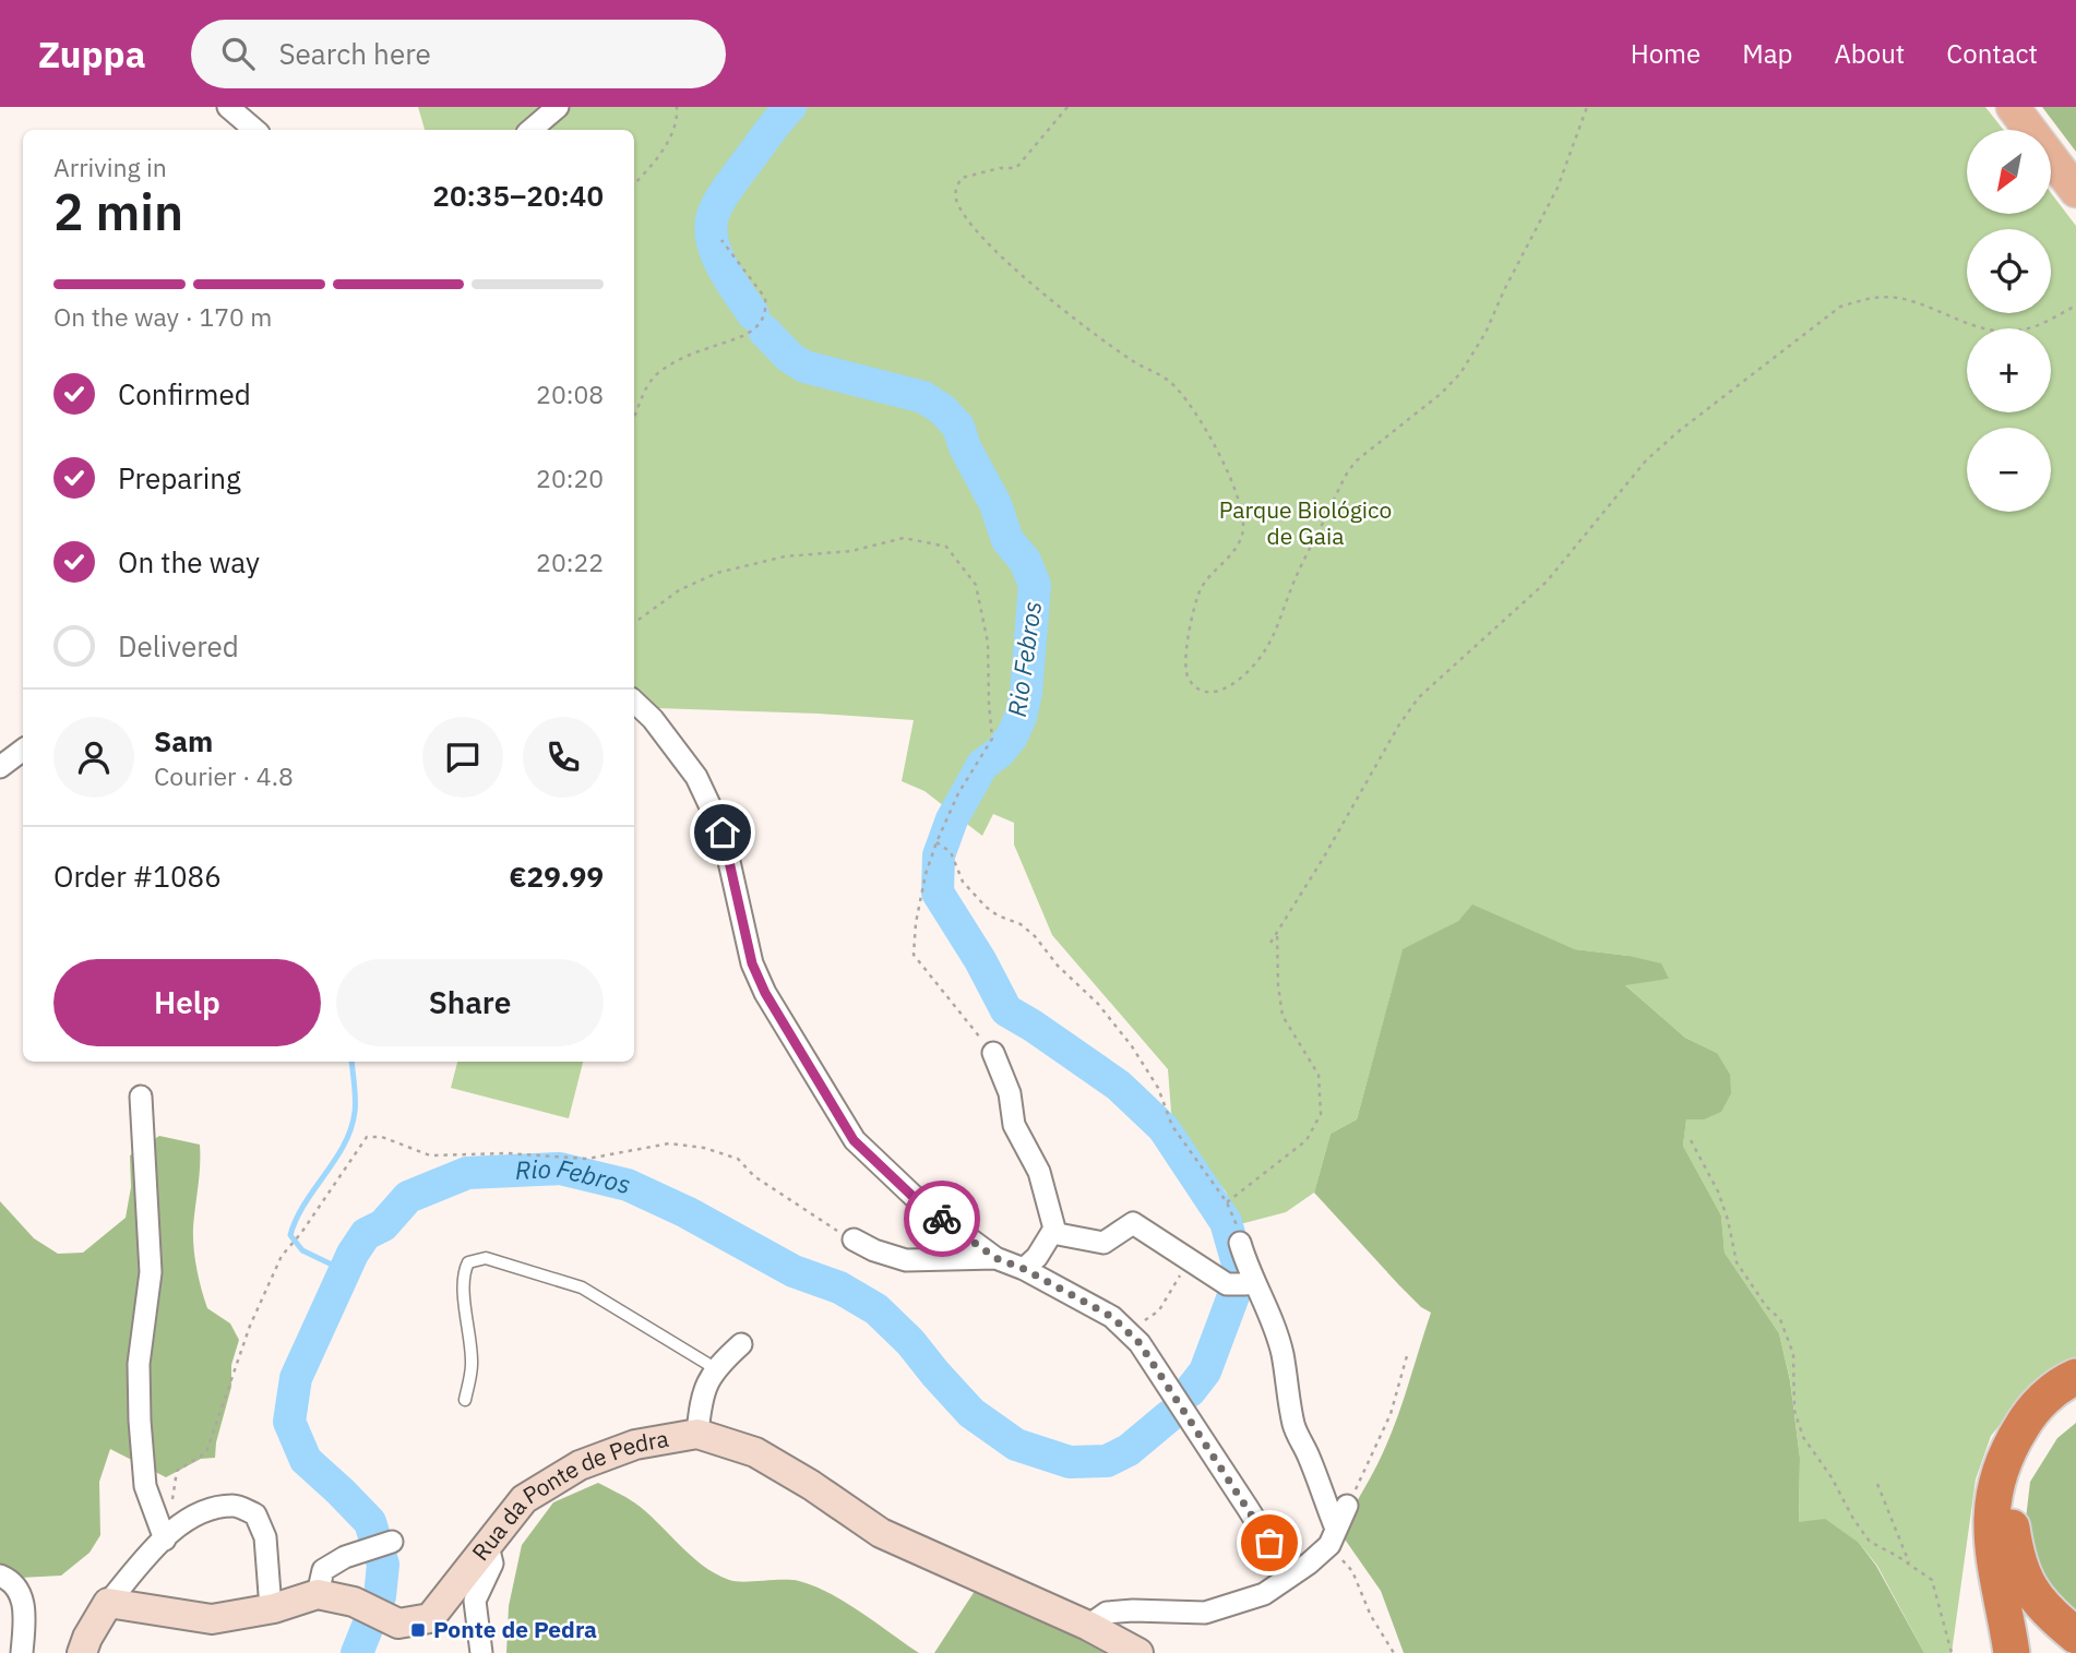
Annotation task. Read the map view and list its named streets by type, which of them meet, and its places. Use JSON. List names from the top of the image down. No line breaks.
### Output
{"streets":{"street":["Rua da Ponte de Pedra"]},"water":["Rio Febros"],"parks":["Parque Biológico de Gaia"],"places":{"transit":["Ponte de Pedra"]},"north":"bottom left","page":{"header":"Zuppa","search":"Search here","nav":["Home","Map","About","Contact"],"map_buttons":["+","−"],"heading":["2 min","Arriving in","20:35–20:40"],"panel":["Sam","Courier · 4.8","Order #1086","€29.99"],"bar":"On the way · 170 m","list":[["Confirmed","20:08"],["Preparing","20:20"],["On the way","20:22"],"Delivered"],"buttons":["Help","Share"]}}
